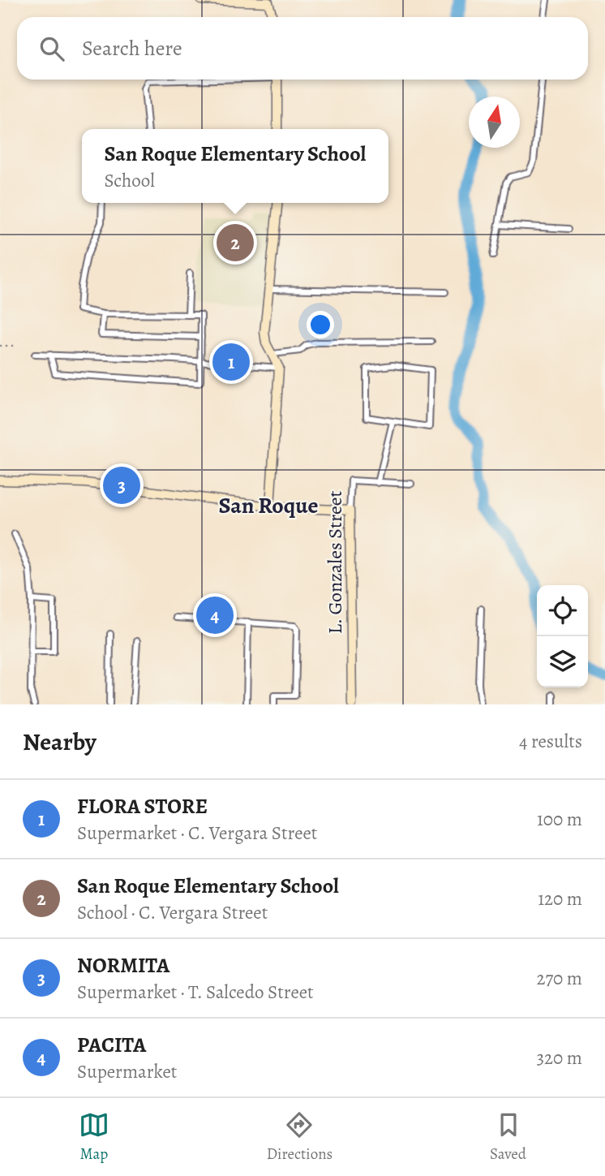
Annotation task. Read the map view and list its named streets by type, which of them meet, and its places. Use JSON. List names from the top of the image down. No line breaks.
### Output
{"streets":{"street":["L. Gonzales Street"]},"districts":["San Roque"],"north":"top","page":{"search":"Search here","popup":["San Roque Elementary School","School"],"pins":["2","1","3","4"],"heading":["Nearby","4 results"],"list":[{"mark":"1","name":"FLORA STORE","note":"Supermarket · C. Vergara Street","value":"100 m"},{"mark":"2","name":"San Roque Elementary School","note":"School · C. Vergara Street","value":"120 m"},{"mark":"3","name":"NORMITA","note":"Supermarket · T. Salcedo Street","value":"270 m"},{"mark":"4","name":"PACITA","note":"Supermarket","value":"320 m"}],"nav":["Map","Directions","Saved"]}}
